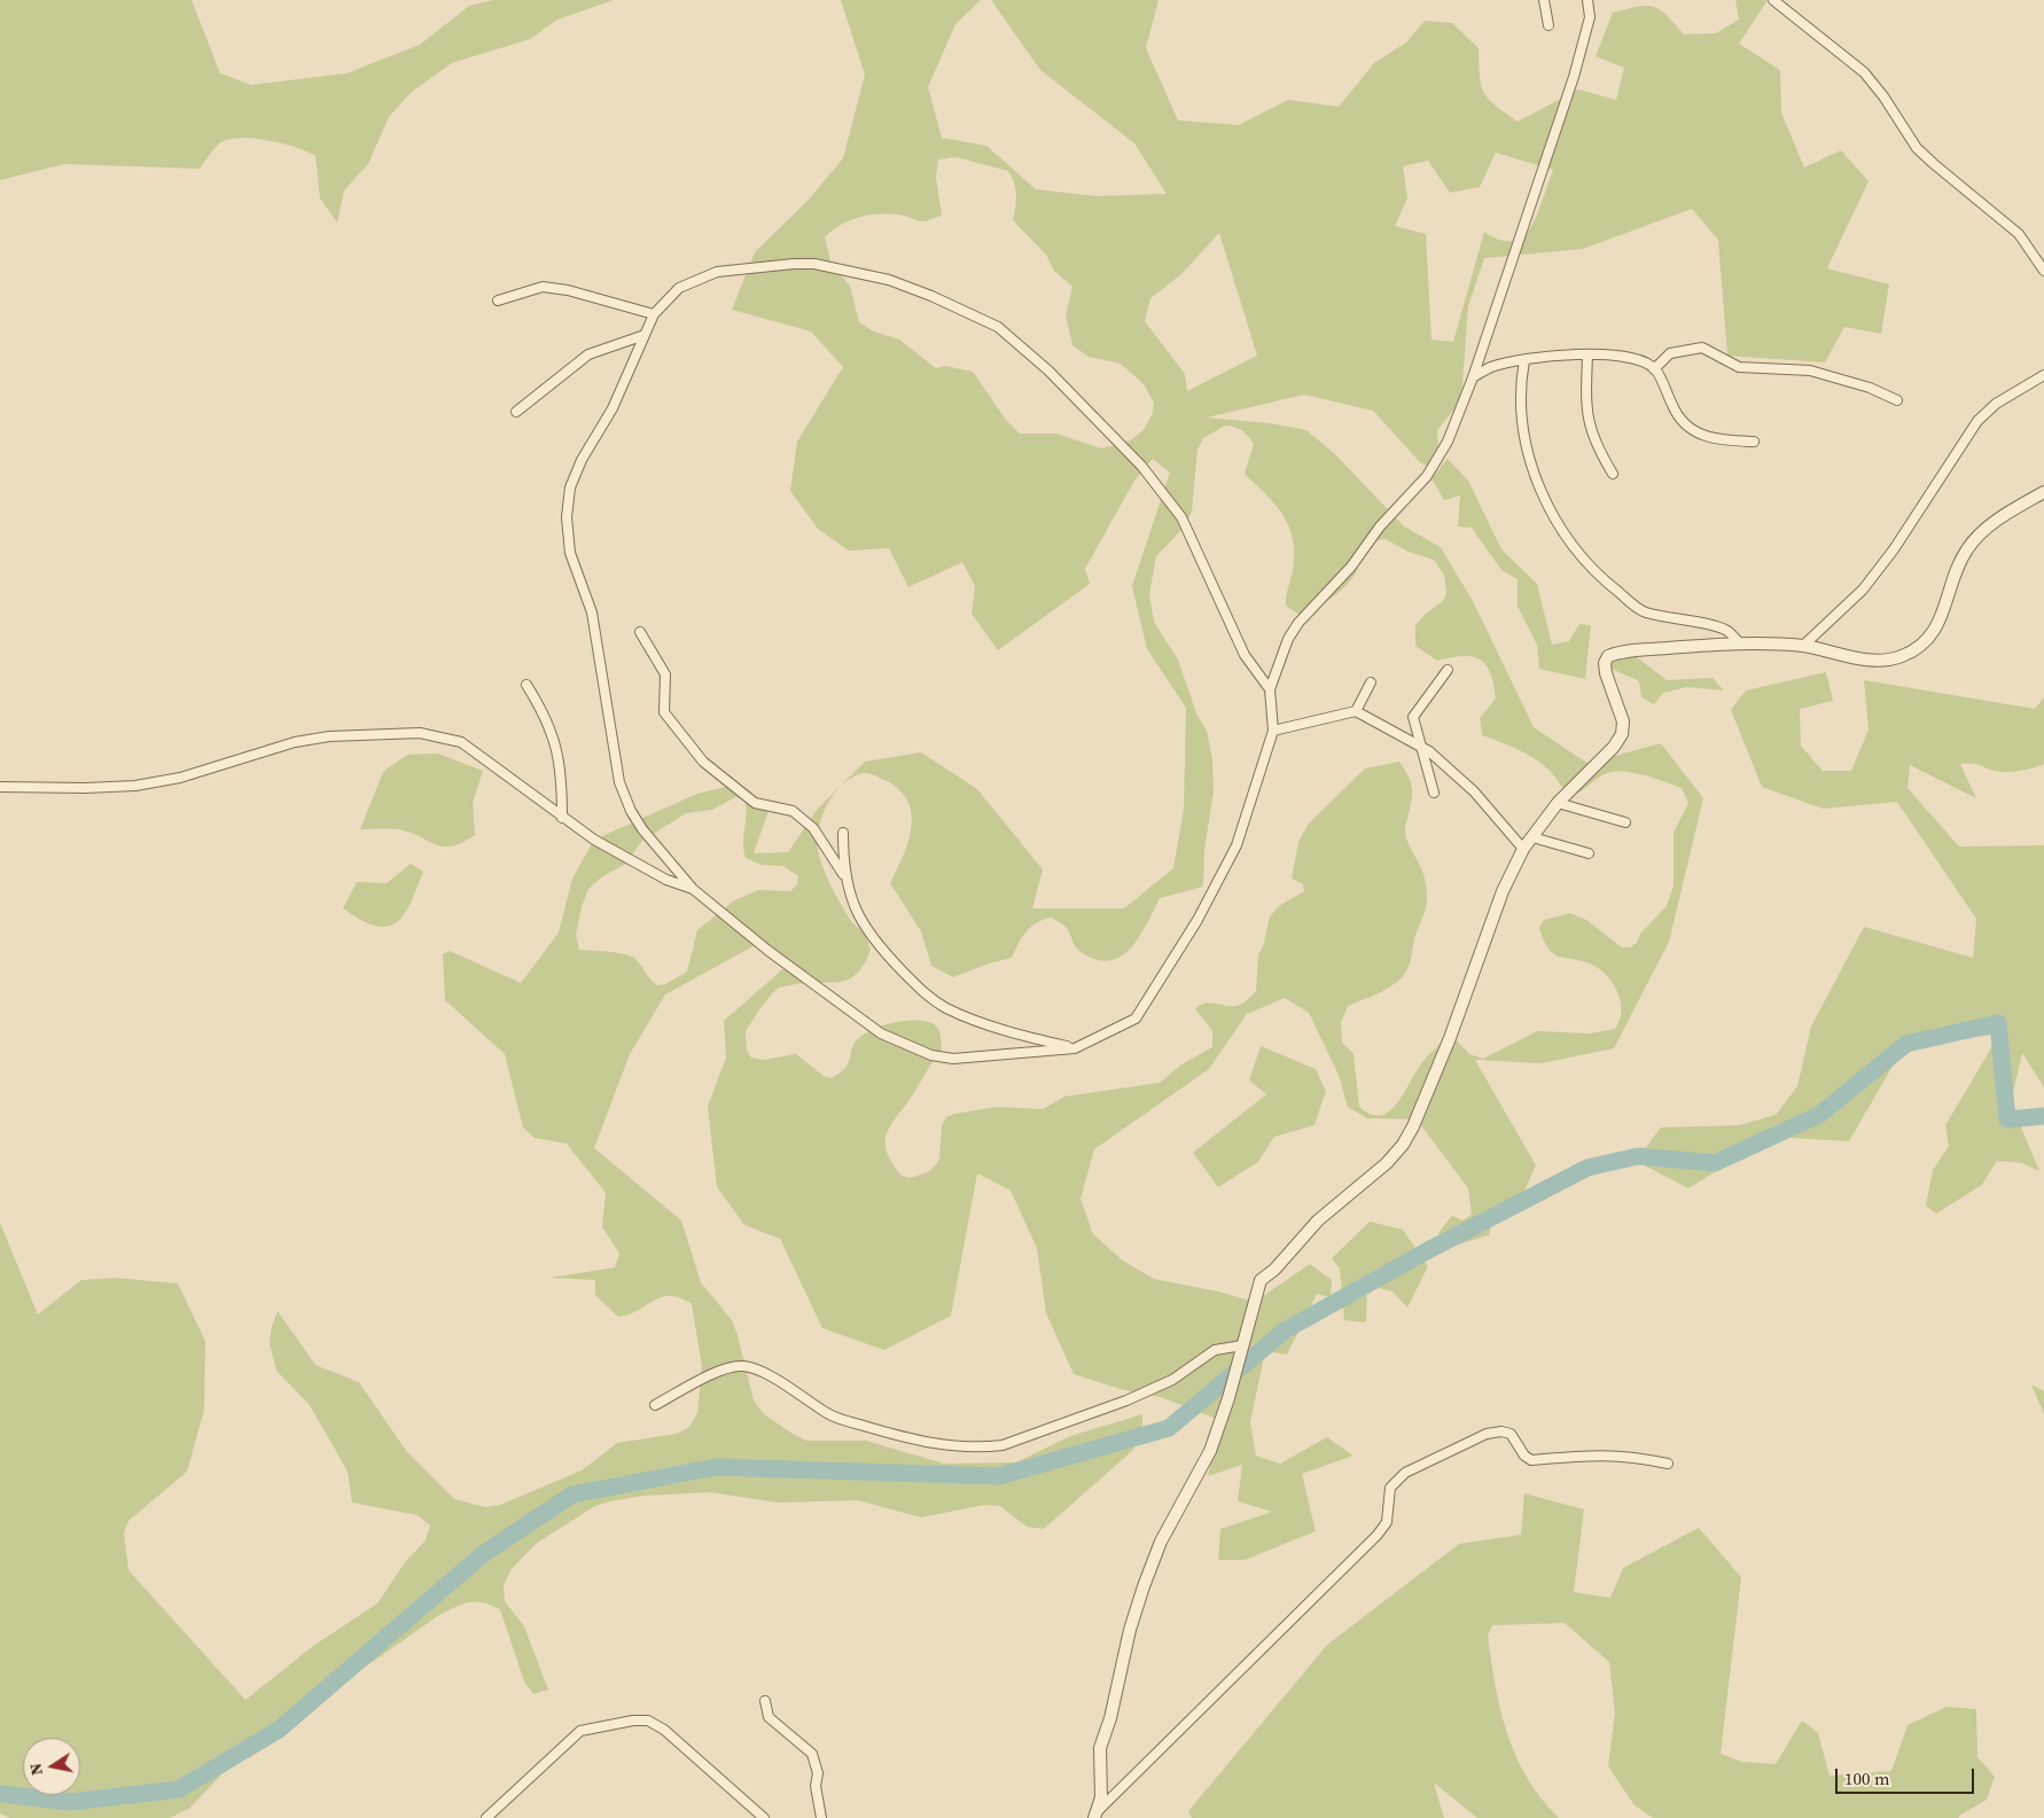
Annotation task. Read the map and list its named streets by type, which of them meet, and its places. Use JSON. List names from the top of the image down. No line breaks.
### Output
{"scale_bar":"100 m","north":"left"}
